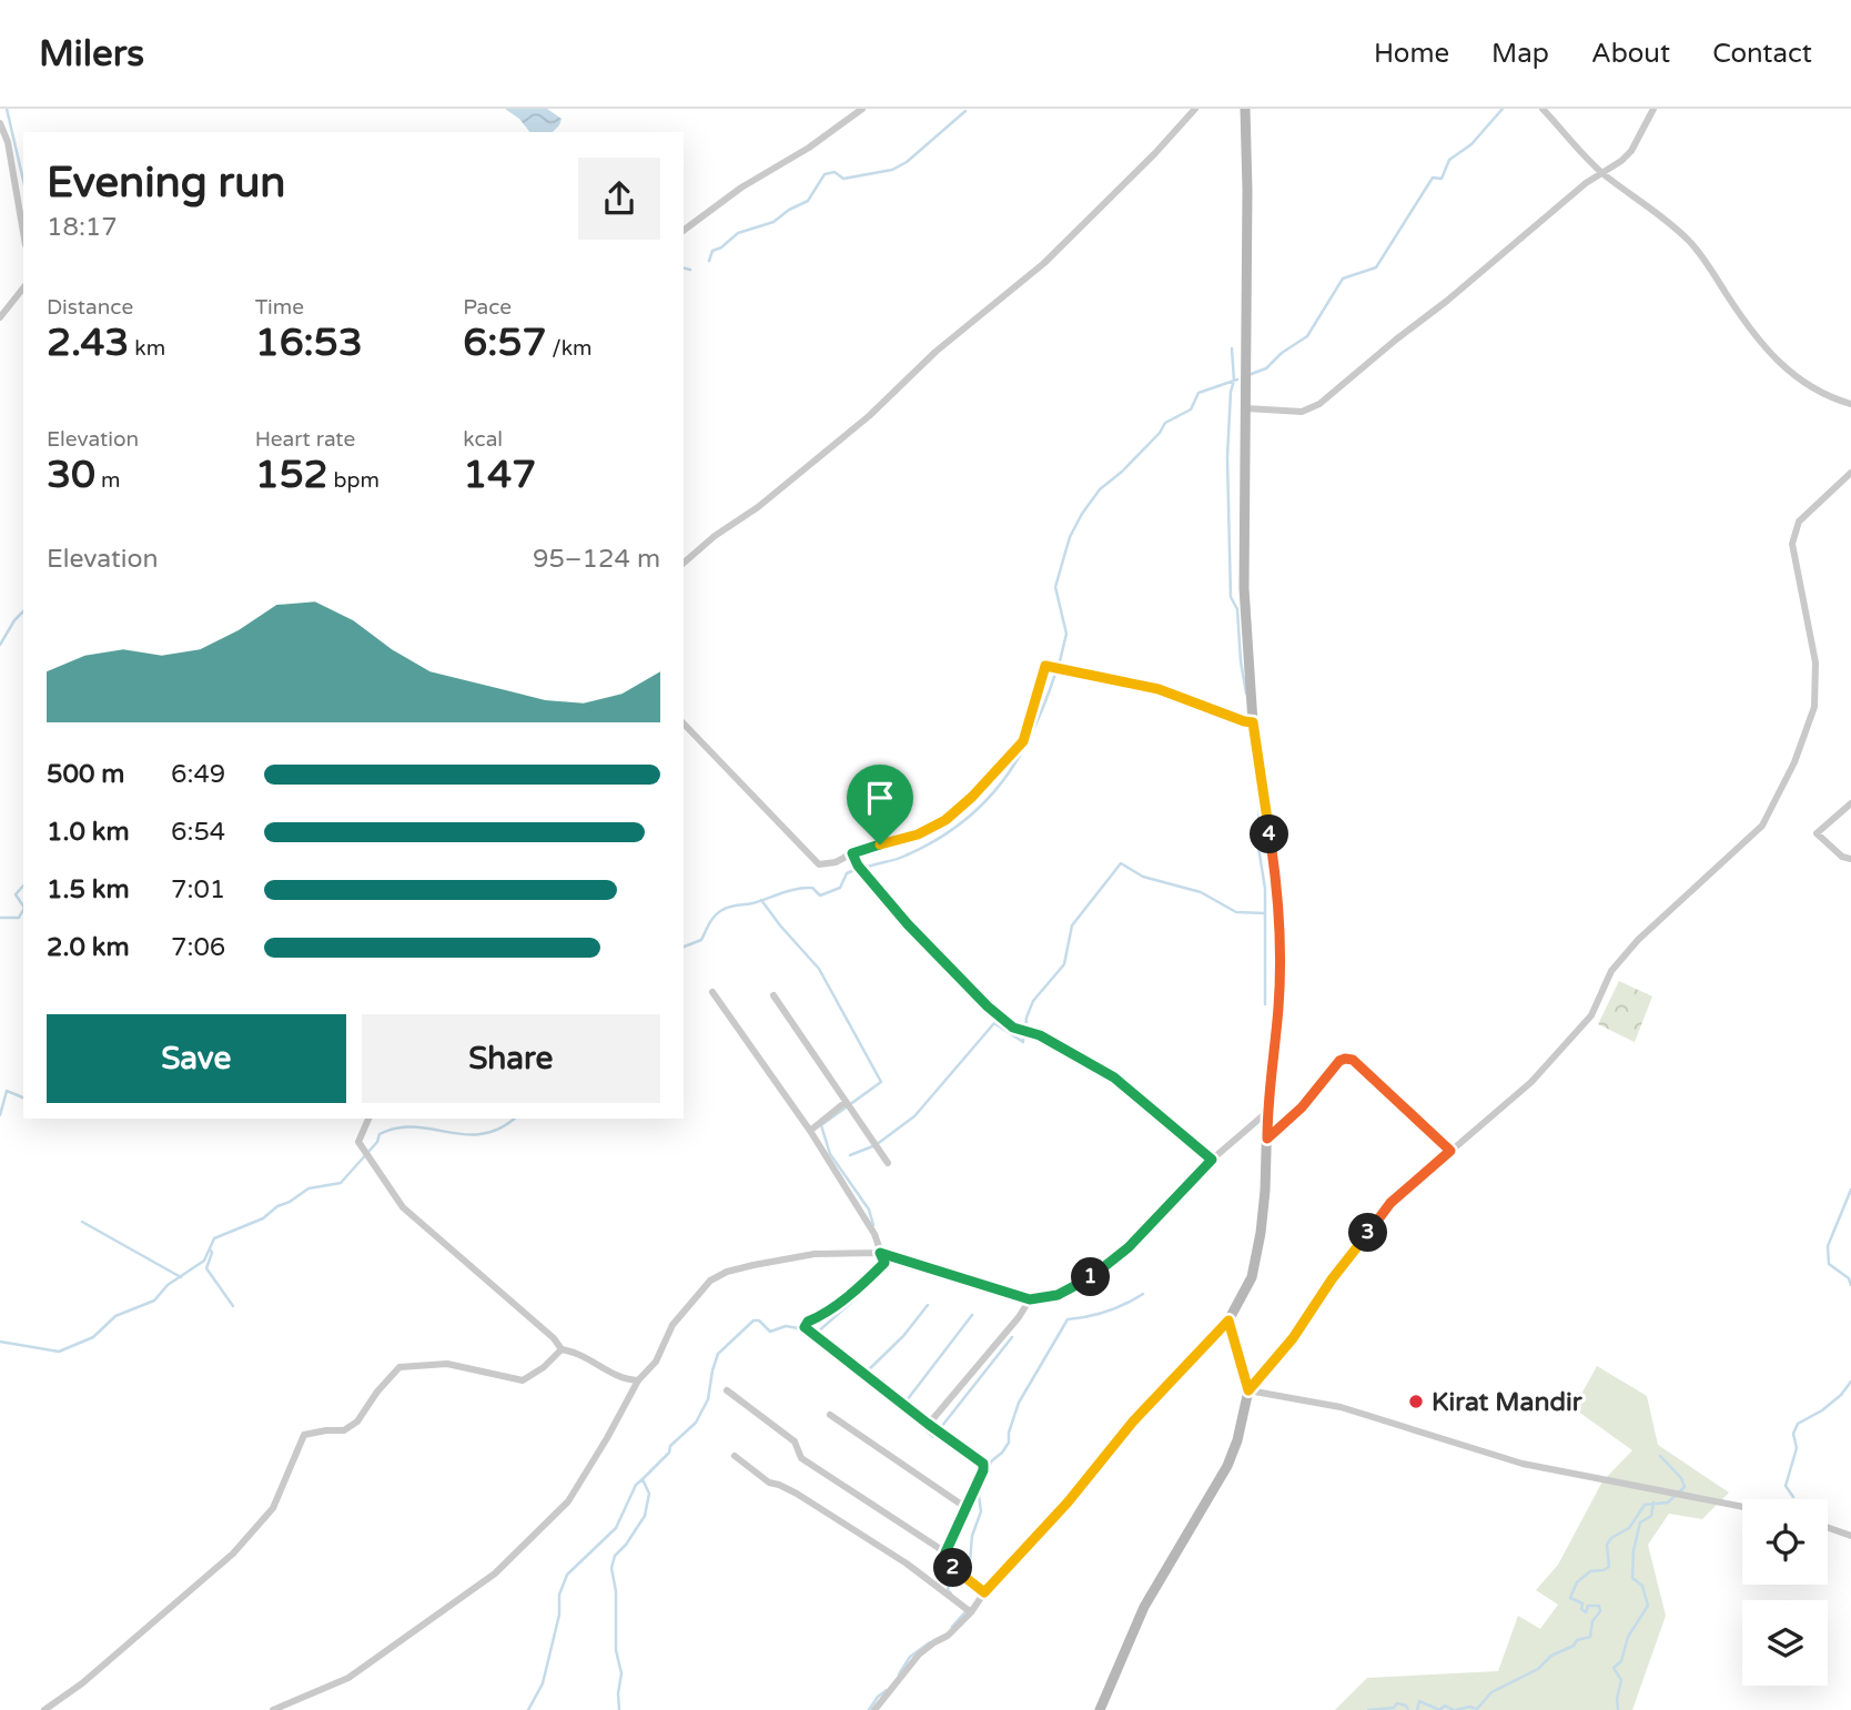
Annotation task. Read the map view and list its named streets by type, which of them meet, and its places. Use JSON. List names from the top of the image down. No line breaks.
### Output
{"places":["Kirat Mandir"],"page":{"header":"Milers","nav":["Home","Map","About","Contact"],"heading":["Evening run","18:17"],"stats":[["Distance","2.43 km"],["Time","16:53"],["Pace","6:57 /km"],["Elevation","30 m"],["Heart rate","152 bpm"],["kcal","147"]],"chart":["Elevation","95–124 m"],"list":[{"name":"500 m","note":"6:49"},{"name":"1.0 km","note":"6:54"},{"name":"1.5 km","note":"7:01"},{"name":"2.0 km","note":"7:06"}],"pins":["4","3","1","2"],"buttons":["Save","Share"]}}
